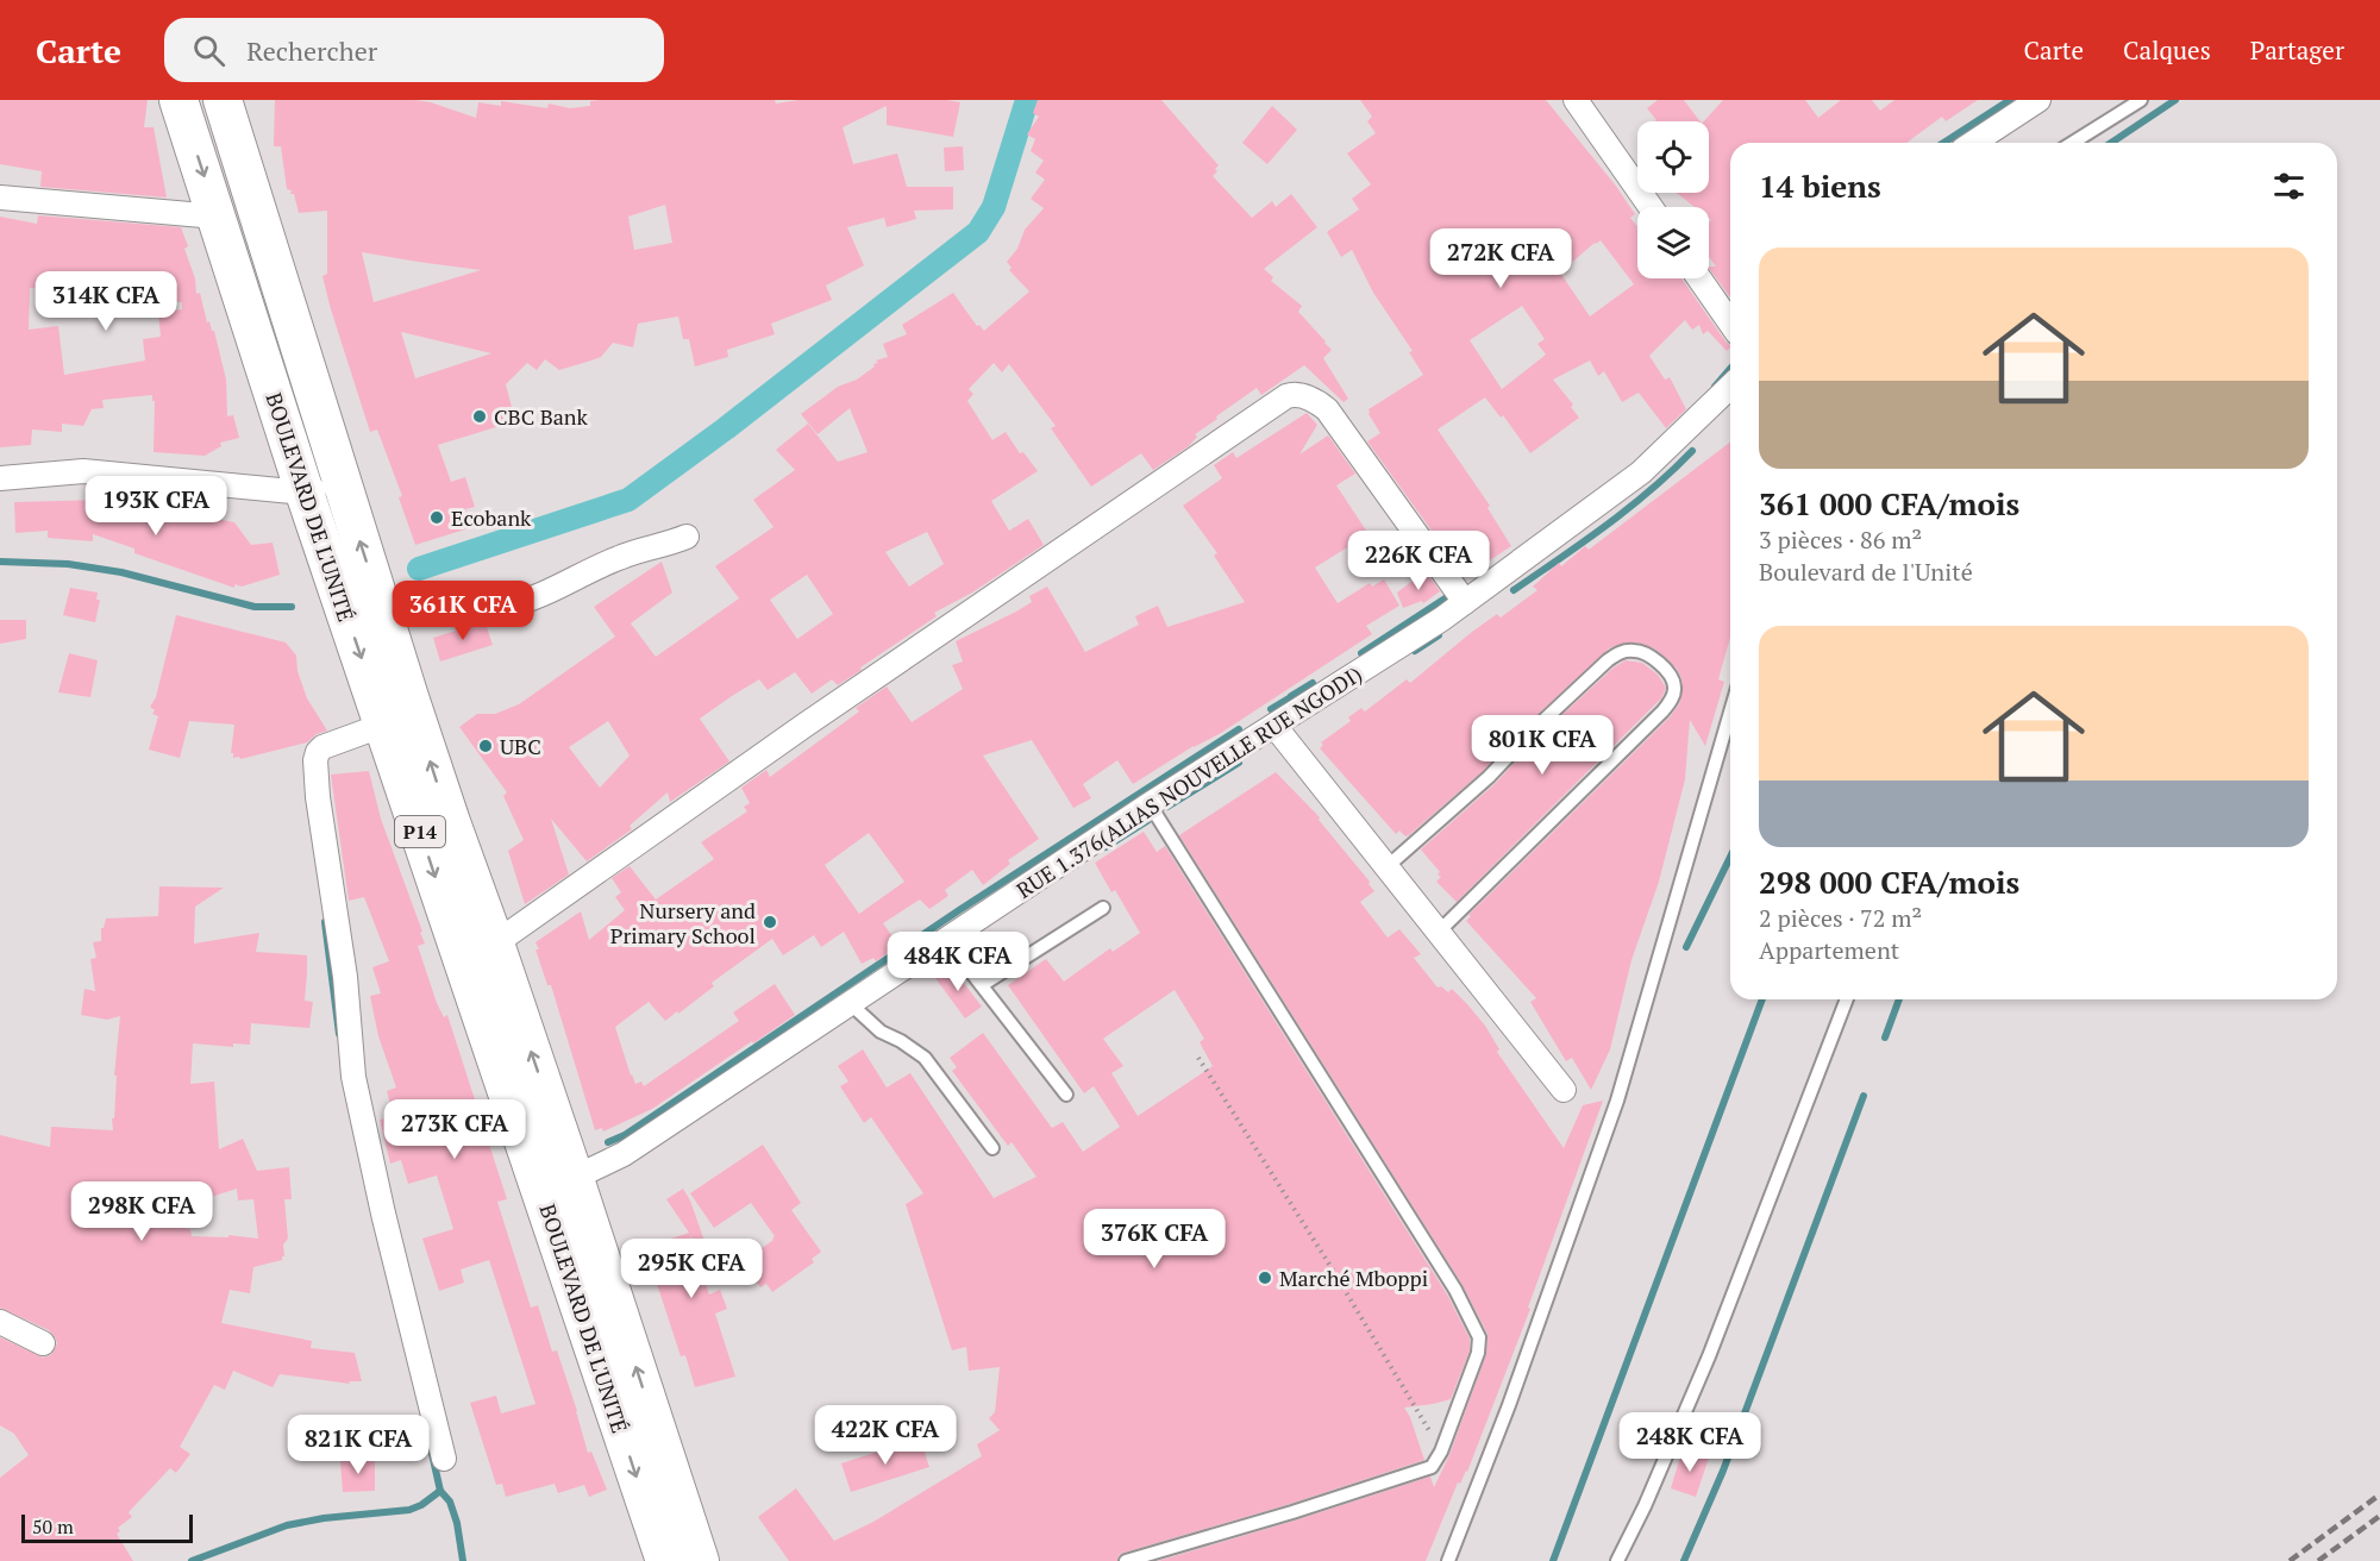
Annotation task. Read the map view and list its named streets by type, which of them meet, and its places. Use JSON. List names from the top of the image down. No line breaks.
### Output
{"streets":{"main road":["BOULEVARD DE L'UNITÉ","P14"],"street":["RUE 1.376(ALIAS NOUVELLE RUE NGODI)"]},"crossings":[["BOULEVARD DE L'UNITÉ","RUE 1.376(ALIAS NOUVELLE RUE NGODI)"]],"places":["CBC Bank","Ecobank","UBC","Nursery and Primary School","Marché Mboppi"],"scale_bar":"50 m","page":{"header":"Carte","search":"Rechercher","nav":["Carte","Calques","Partager"],"heading":"14 biens","price":["272K CFA","314K CFA","193K CFA","226K CFA","361K CFA","801K CFA","484K CFA","273K CFA","298K CFA","376K CFA","295K CFA","422K CFA","248K CFA","821K CFA"],"list":[{"name":"361 000 CFA/mois","note":"3 pièces · 86 m² · Boulevard de l'Unité"},{"name":"298 000 CFA/mois","note":"2 pièces · 72 m² · Appartement"}],"scale":"50 m"}}
